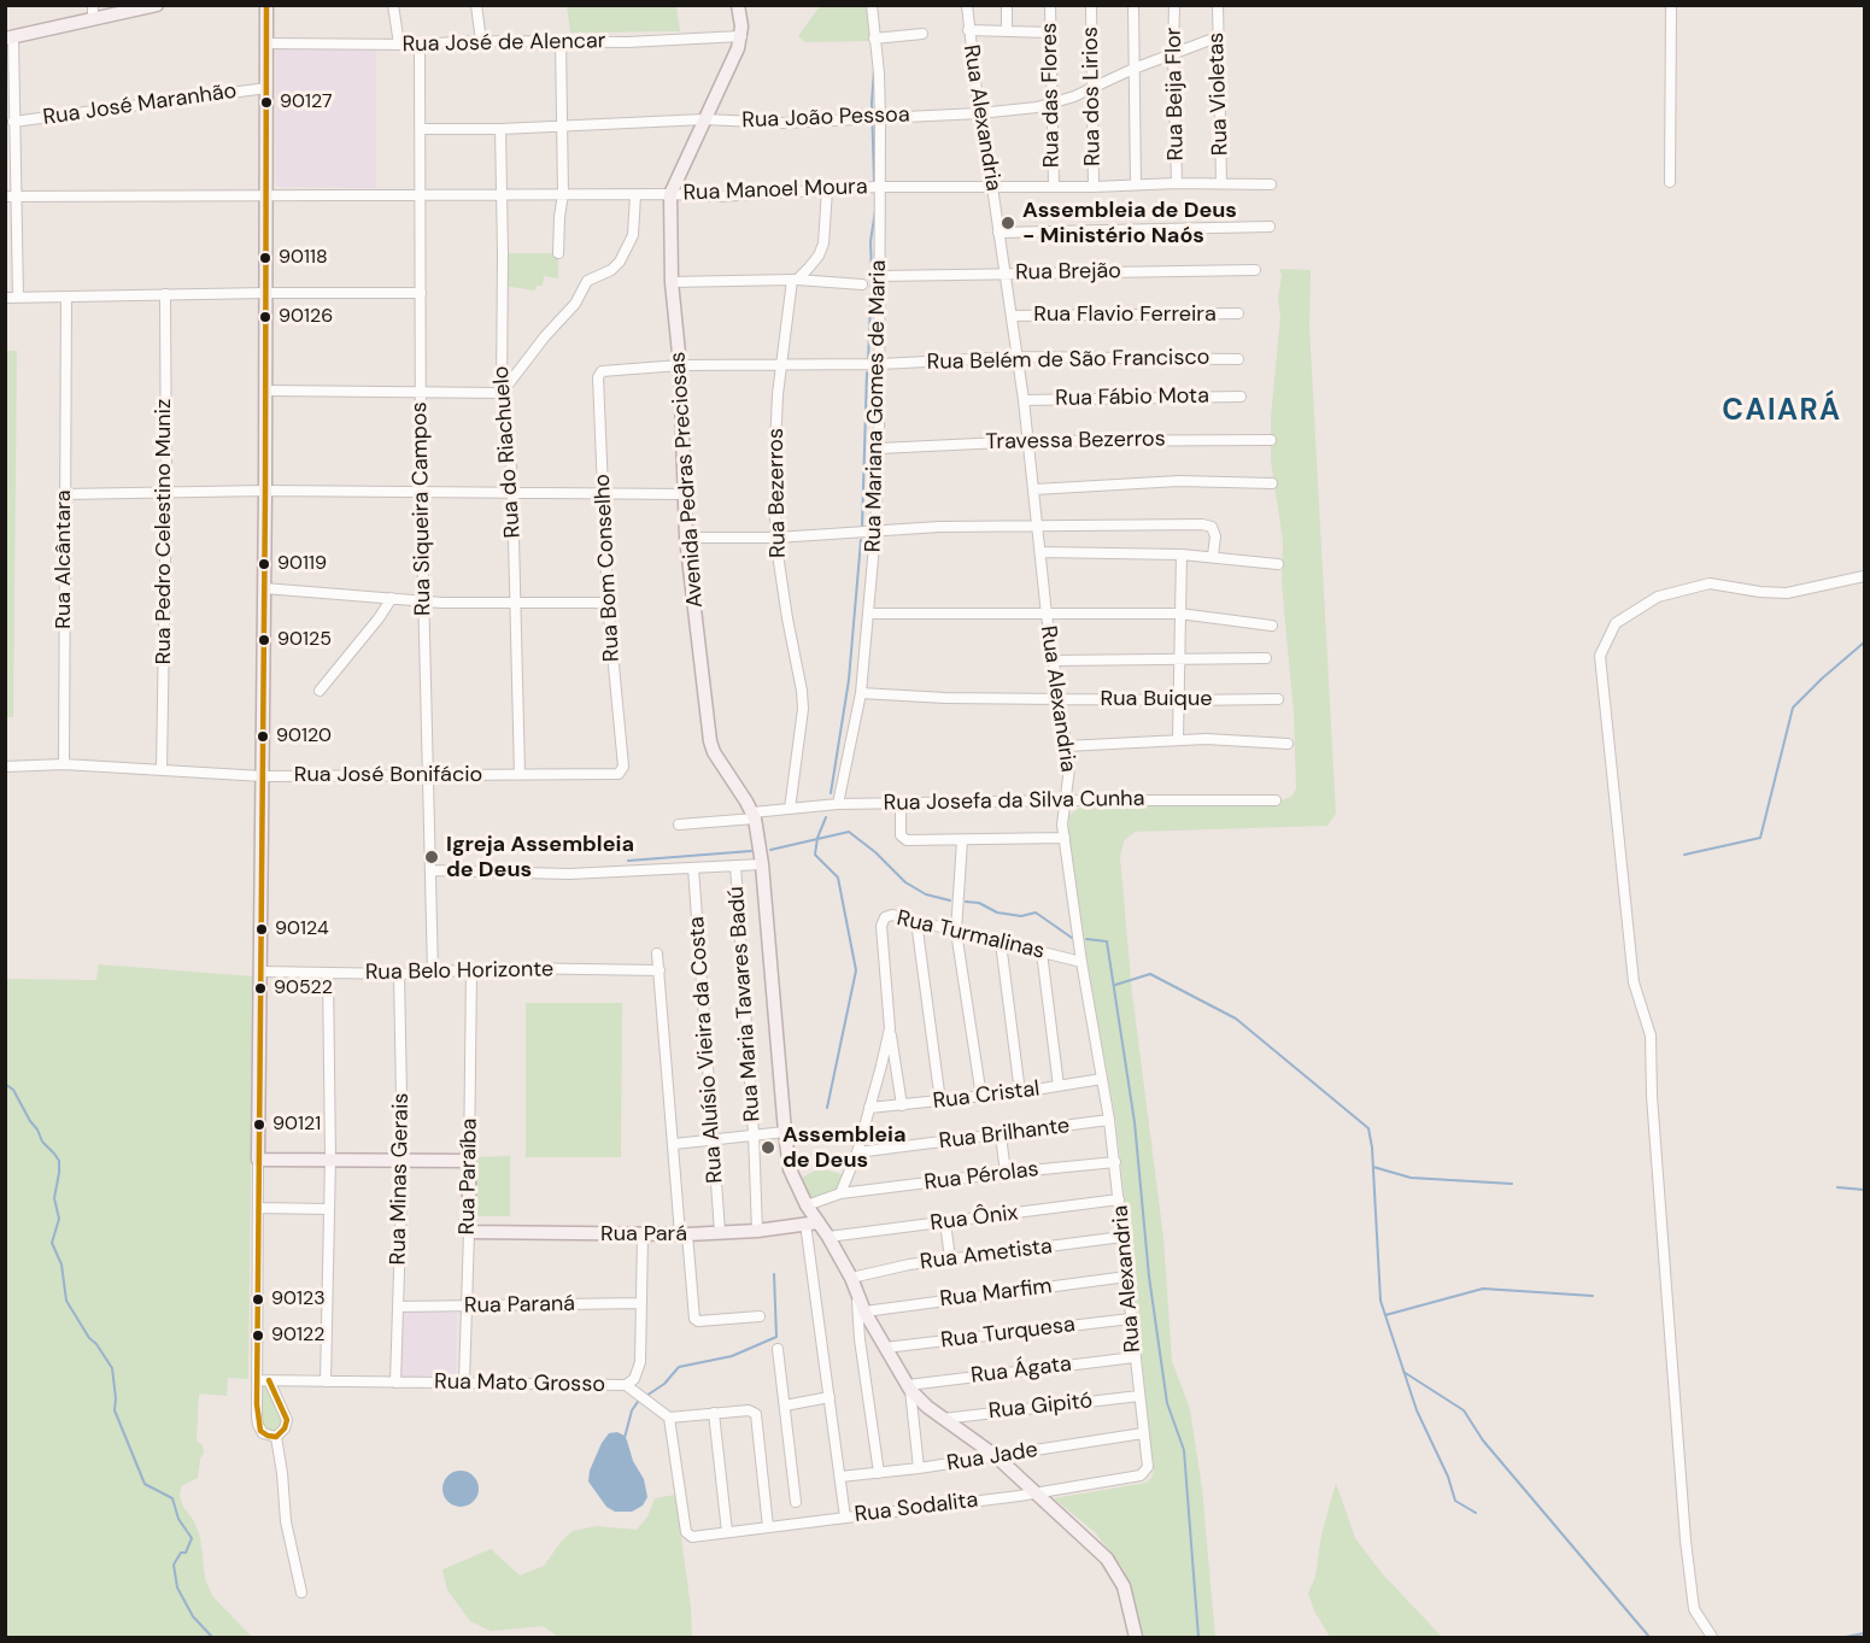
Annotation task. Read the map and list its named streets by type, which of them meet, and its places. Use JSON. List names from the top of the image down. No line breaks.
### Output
{"streets":{"main road":["Avenida Pedras Preciosas","Rua Paraíba","Rua Pará"],"street":["Rua José de Alencar","Rua Beija Flor","Rua Violetas","Rua das Flores","Rua dos Lirios","Rua José Maranhão","Rua João Pessoa","Rua Alexandria","Rua Manoel Moura","Rua Brejão","Rua Flavio Ferreira","Rua Belém de São Francisco","Rua Fábio Mota","Rua Mariana Gomes de Maria","Travessa Bezerros","Rua do Riachuelo","Rua Bezerros","Rua Siqueira Campos","Rua Pedro Celestino Muniz","Rua Alcântara","Rua Bom Conselho","Rua Buique","Rua José Bonifácio","Rua Josefa da Silva Cunha","Rua Turmalinas","Rua Belo Horizonte","Rua Maria Tavares Badú","Rua Aluísio Vieira da Costa","Rua Cristal","Rua Brilhante","Rua Pérolas","Rua Minas Gerais","Rua Ônix","Rua Ametista","Rua Marfim","Rua Paraná","Rua Turquesa","Rua Ágata","Rua Mato Grosso","Rua Gipitó","Rua Jade","Rua Sodalita"]},"crossings":[["Rua José de Alencar","Rua Siqueira Campos"],["Rua Beija Flor","Rua João Pessoa"],["Rua Beija Flor","Rua Manoel Moura"],["Rua Violetas","Rua João Pessoa"],["Rua Violetas","Rua Manoel Moura"],["Rua das Flores","Rua João Pessoa"],["Rua das Flores","Rua Manoel Moura"],["Rua dos Lirios","Rua João Pessoa"],["Rua dos Lirios","Rua Manoel Moura"],["Rua João Pessoa","Rua Alexandria"],["Rua João Pessoa","Rua Mariana Gomes de Maria"],["Rua João Pessoa","Rua do Riachuelo"],["Rua João Pessoa","Rua Siqueira Campos"],["Rua Alexandria","Rua Manoel Moura"],["Rua Alexandria","Rua Brejão"],["Rua Alexandria","Rua Flavio Ferreira"],["Rua Alexandria","Rua Belém de São Francisco"],["Rua Alexandria","Rua Fábio Mota"],["Rua Alexandria","Travessa Bezerros"],["Rua Alexandria","Rua Buique"],["Rua Alexandria","Rua Josefa da Silva Cunha"],["Rua Alexandria","Rua Turmalinas"],["Rua Alexandria","Rua Cristal"],["Rua Alexandria","Rua Brilhante"],["Rua Alexandria","Rua Pérolas"],["Rua Alexandria","Rua Ônix"],["Rua Alexandria","Rua Ametista"],["Rua Alexandria","Rua Marfim"],["Rua Alexandria","Rua Turquesa"],["Rua Alexandria","Rua Ágata"],["Rua Alexandria","Rua Gipitó"],["Rua Alexandria","Rua Jade"],["Rua Alexandria","Rua Sodalita"],["Rua Manoel Moura","Rua Mariana Gomes de Maria"],["Rua Manoel Moura","Rua do Riachuelo"],["Rua Manoel Moura","Avenida Pedras Preciosas"],["Rua Manoel Moura","Rua Siqueira Campos"],["Rua Brejão","Rua Mariana Gomes de Maria"],["Rua Belém de São Francisco","Rua Mariana Gomes de Maria"],["Rua Belém de São Francisco","Avenida Pedras Preciosas"],["Rua Belém de São Francisco","Rua Bezerros"],["Rua Belém de São Francisco","Rua Bom Conselho"],["Rua Mariana Gomes de Maria","Travessa Bezerros"],["Rua Mariana Gomes de Maria","Rua Buique"],["Rua Mariana Gomes de Maria","Rua Josefa da Silva Cunha"],["Rua do Riachuelo","Rua José Bonifácio"],["Avenida Pedras Preciosas","Rua Josefa da Silva Cunha"],["Avenida Pedras Preciosas","Rua Pérolas"],["Avenida Pedras Preciosas","Rua Ônix"],["Avenida Pedras Preciosas","Rua Pará"],["Avenida Pedras Preciosas","Rua Ametista"],["Avenida Pedras Preciosas","Rua Marfim"],["Avenida Pedras Preciosas","Rua Turquesa"],["Avenida Pedras Preciosas","Rua Ágata"],["Avenida Pedras Preciosas","Rua Gipitó"],["Avenida Pedras Preciosas","Rua Jade"],["Avenida Pedras Preciosas","Rua Sodalita"],["Rua Bezerros","Rua Josefa da Silva Cunha"],["Rua Siqueira Campos","Rua José Bonifácio"],["Rua Siqueira Campos","Rua Belo Horizonte"],["Rua Pedro Celestino Muniz","Rua José Bonifácio"],["Rua Alcântara","Rua José Bonifácio"],["Rua Bom Conselho","Rua José Bonifácio"],["Rua Turmalinas","Rua Cristal"],["Rua Turmalinas","Rua Brilhante"],["Rua Turmalinas","Rua Pérolas"],["Rua Belo Horizonte","Rua Paraíba"],["Rua Belo Horizonte","Rua Minas Gerais"],["Rua Maria Tavares Badú","Rua Pará"],["Rua Aluísio Vieira da Costa","Rua Pará"],["Rua Paraíba","Rua Pará"],["Rua Paraíba","Rua Paraná"],["Rua Paraíba","Rua Mato Grosso"],["Rua Minas Gerais","Rua Paraná"],["Rua Minas Gerais","Rua Mato Grosso"],["Rua Pará","Rua Mato Grosso"],["Rua Paraná","Rua Mato Grosso"]],"districts":["CAIARÁ"],"places":["90127","Assembleia de Deus - Ministério Naós","90118","90126","90119","90125","90120","Igreja Assembleia de Deus","90124","90522","90121","Assembleia de Deus","90123","90122"]}
